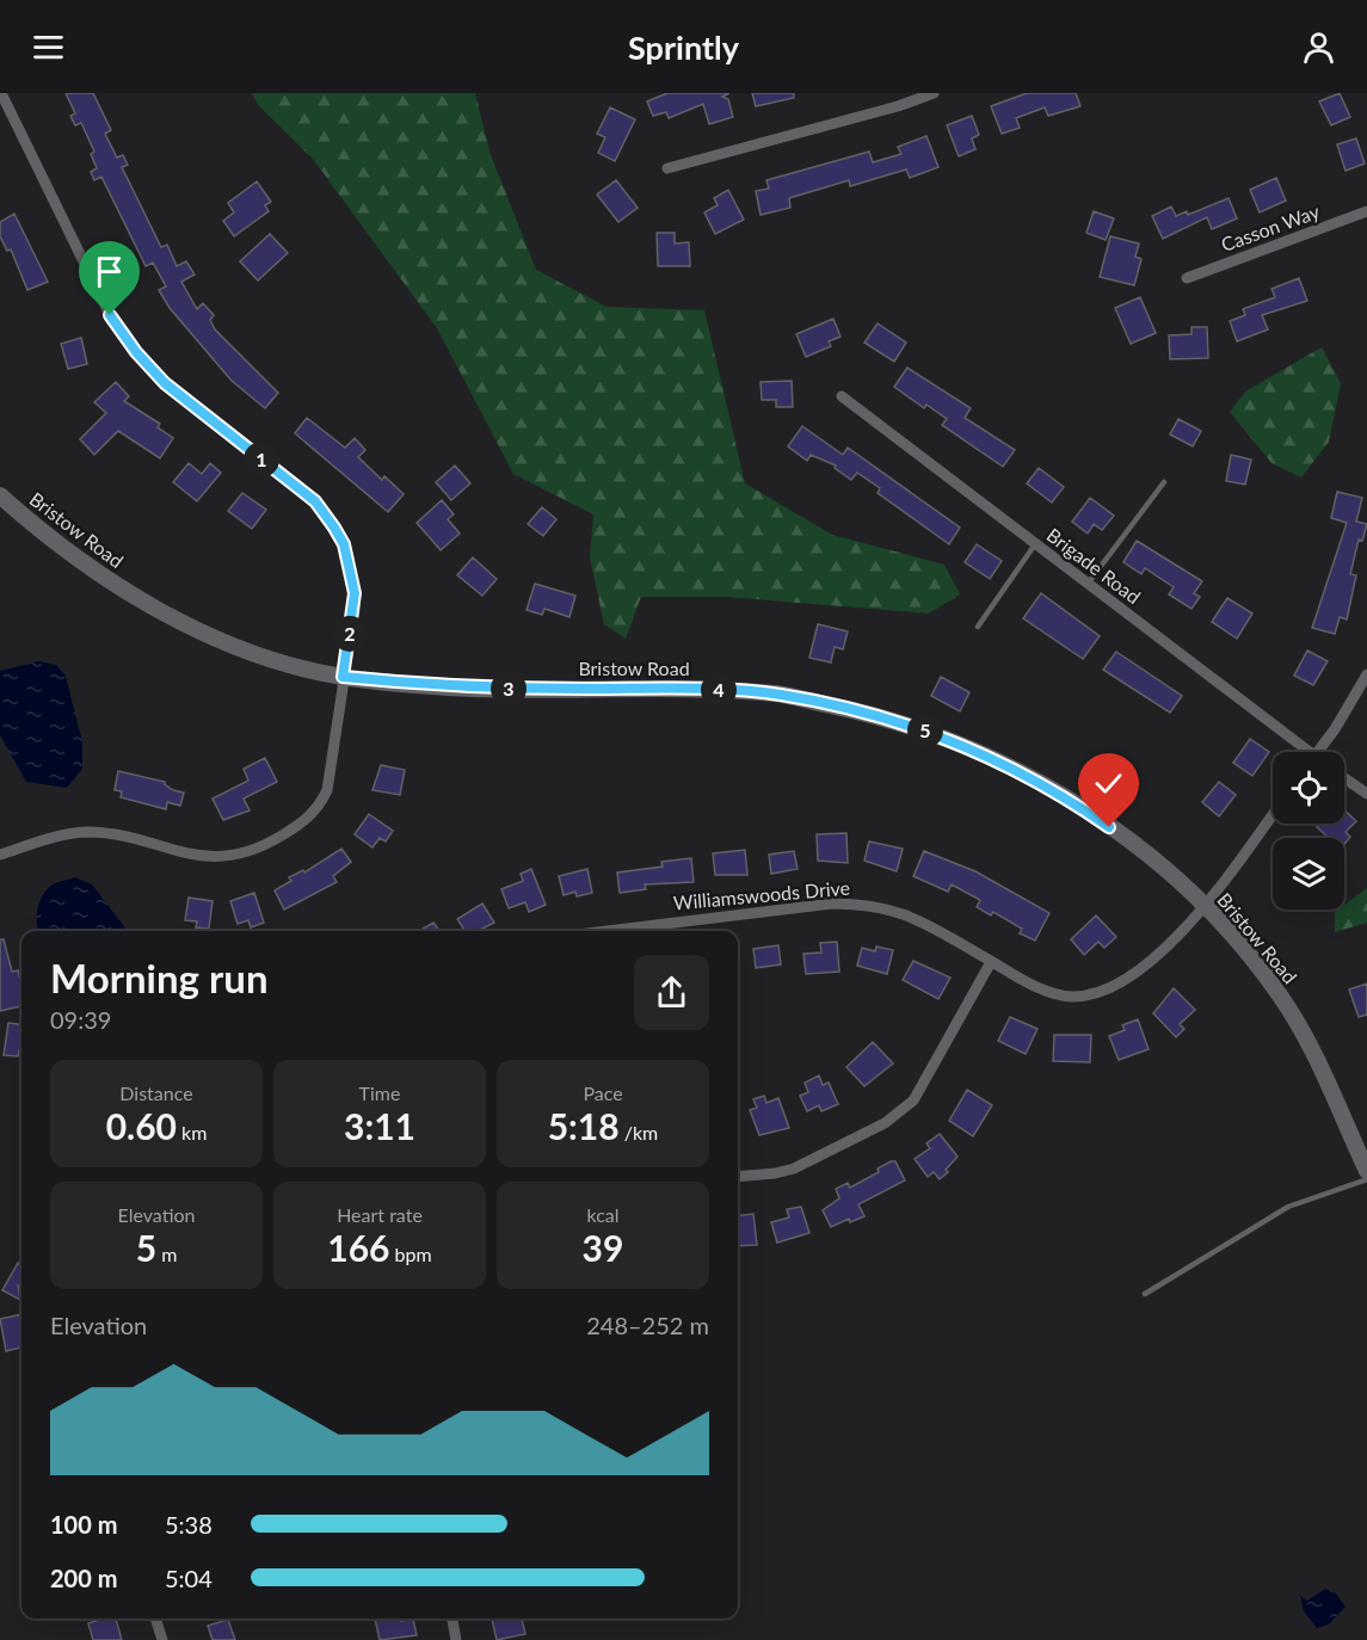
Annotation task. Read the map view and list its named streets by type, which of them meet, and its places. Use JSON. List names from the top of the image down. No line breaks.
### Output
{"streets":{"main road":["Bristow Road"],"street":["Casson Way","Brigade Road","Williamswoods Drive"]},"crossings":[["Bristow Road","Williamswoods Drive"]],"page":{"header":"Sprintly","pins":["1","2","3","4","5"],"heading":["Morning run","09:39"],"stats":[["Distance","0.60 km"],["Time","3:11"],["Pace","5:18 /km"],["Elevation","5 m"],["Heart rate","166 bpm"],["kcal","39"]],"chart":["Elevation","248–252 m"],"list":[{"name":"100 m","note":"5:38"},{"name":"200 m","note":"5:04"}]}}
